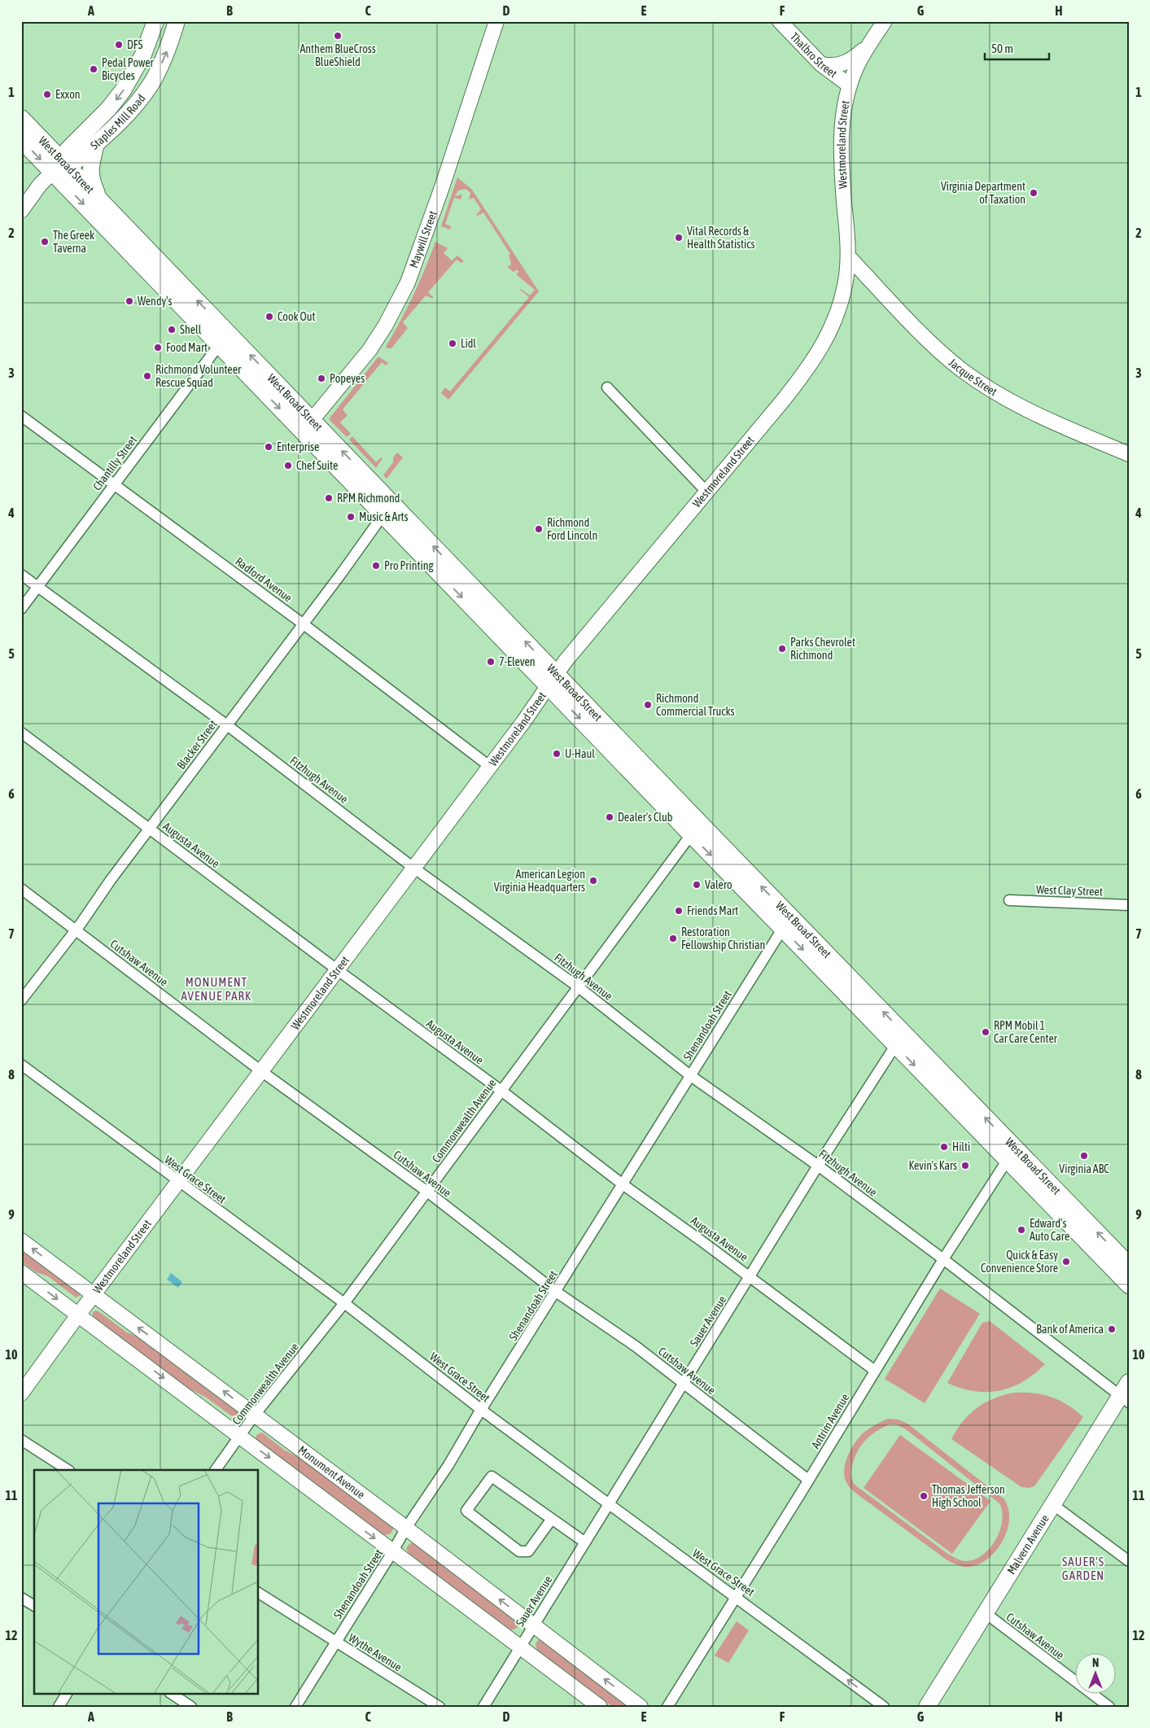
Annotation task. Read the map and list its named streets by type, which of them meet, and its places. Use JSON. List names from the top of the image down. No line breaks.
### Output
{"streets":{"main road":["Staples Mill Road","West Broad Street","Malvern Avenue"],"street":["Thalbro Street","Westmoreland Street","Maywill Street","Jacque Street","Chantilly Street","Radford Avenue","Blacker Street","Fitzhugh Avenue","Augusta Avenue","West Clay Street","Cutshaw Avenue","Shenandoah Street","Commonwealth Avenue","West Grace Street","Sauer Avenue","Antrim Avenue","Monument Avenue","Wythe Avenue"]},"crossings":[["Thalbro Street","Westmoreland Street"],["Staples Mill Road","West Broad Street"],["Westmoreland Street","West Broad Street"],["Westmoreland Street","Jacque Street"],["Westmoreland Street","Radford Avenue"],["Westmoreland Street","Fitzhugh Avenue"],["Westmoreland Street","Augusta Avenue"],["Westmoreland Street","Cutshaw Avenue"],["Westmoreland Street","West Grace Street"],["Westmoreland Street","Monument Avenue"],["West Broad Street","Maywill Street"],["West Broad Street","Chantilly Street"],["West Broad Street","Blacker Street"],["West Broad Street","Shenandoah Street"],["West Broad Street","Commonwealth Avenue"],["West Broad Street","Sauer Avenue"],["West Broad Street","Antrim Avenue"],["Chantilly Street","Radford Avenue"],["Chantilly Street","Fitzhugh Avenue"],["Radford Avenue","Blacker Street"],["Blacker Street","Fitzhugh Avenue"],["Blacker Street","Augusta Avenue"],["Blacker Street","Cutshaw Avenue"],["Fitzhugh Avenue","Shenandoah Street"],["Fitzhugh Avenue","Commonwealth Avenue"],["Fitzhugh Avenue","Sauer Avenue"],["Fitzhugh Avenue","Antrim Avenue"],["Fitzhugh Avenue","Malvern Avenue"],["Augusta Avenue","Shenandoah Street"],["Augusta Avenue","Commonwealth Avenue"],["Augusta Avenue","Sauer Avenue"],["Augusta Avenue","Antrim Avenue"],["Cutshaw Avenue","Shenandoah Street"],["Cutshaw Avenue","Commonwealth Avenue"],["Cutshaw Avenue","Sauer Avenue"],["Cutshaw Avenue","Antrim Avenue"],["Cutshaw Avenue","Malvern Avenue"],["Shenandoah Street","West Grace Street"],["Shenandoah Street","Monument Avenue"],["Shenandoah Street","Wythe Avenue"],["Commonwealth Avenue","West Grace Street"],["Commonwealth Avenue","Monument Avenue"],["West Grace Street","Sauer Avenue"],["West Grace Street","Antrim Avenue"],["Sauer Avenue","Monument Avenue"]],"districts":["MONUMENT AVENUE PARK","SAUER'S GARDEN"],"places":["Anthem BlueCross BlueShield","DFS","Pedal Power Bicycles","Exxon","Virginia Department of Taxation","Vital Records & Health Statistics","The Greek Taverna","Wendy's","Cook Out","Shell","Lidl","Food Mart","Richmond Volunteer Rescue Squad","Popeyes","Enterprise","Chef Suite","RPM Richmond","Music & Arts","Richmond Ford Lincoln","Pro Printing","Parks Chevrolet Richmond","7-Eleven","Richmond Commercial Trucks","U-Haul","Dealer's Club","American Legion Virginia Headquarters","Valero","Friends Mart","Restoration Fellowship Christian","RPM Mobil 1 Car Care Center","Hilti","Virginia ABC","Kevin's Kars","Edward's Auto Care","Quick & Easy Convenience Store","Bank of America","Thomas Jefferson High School"],"scale_bar":"50 m","north":"top","grid":{"columns":["A","B","C","D","E","F","G","H"],"rows":["1","2","3","4","5","6","7","8","9","10","11","12"]}}
